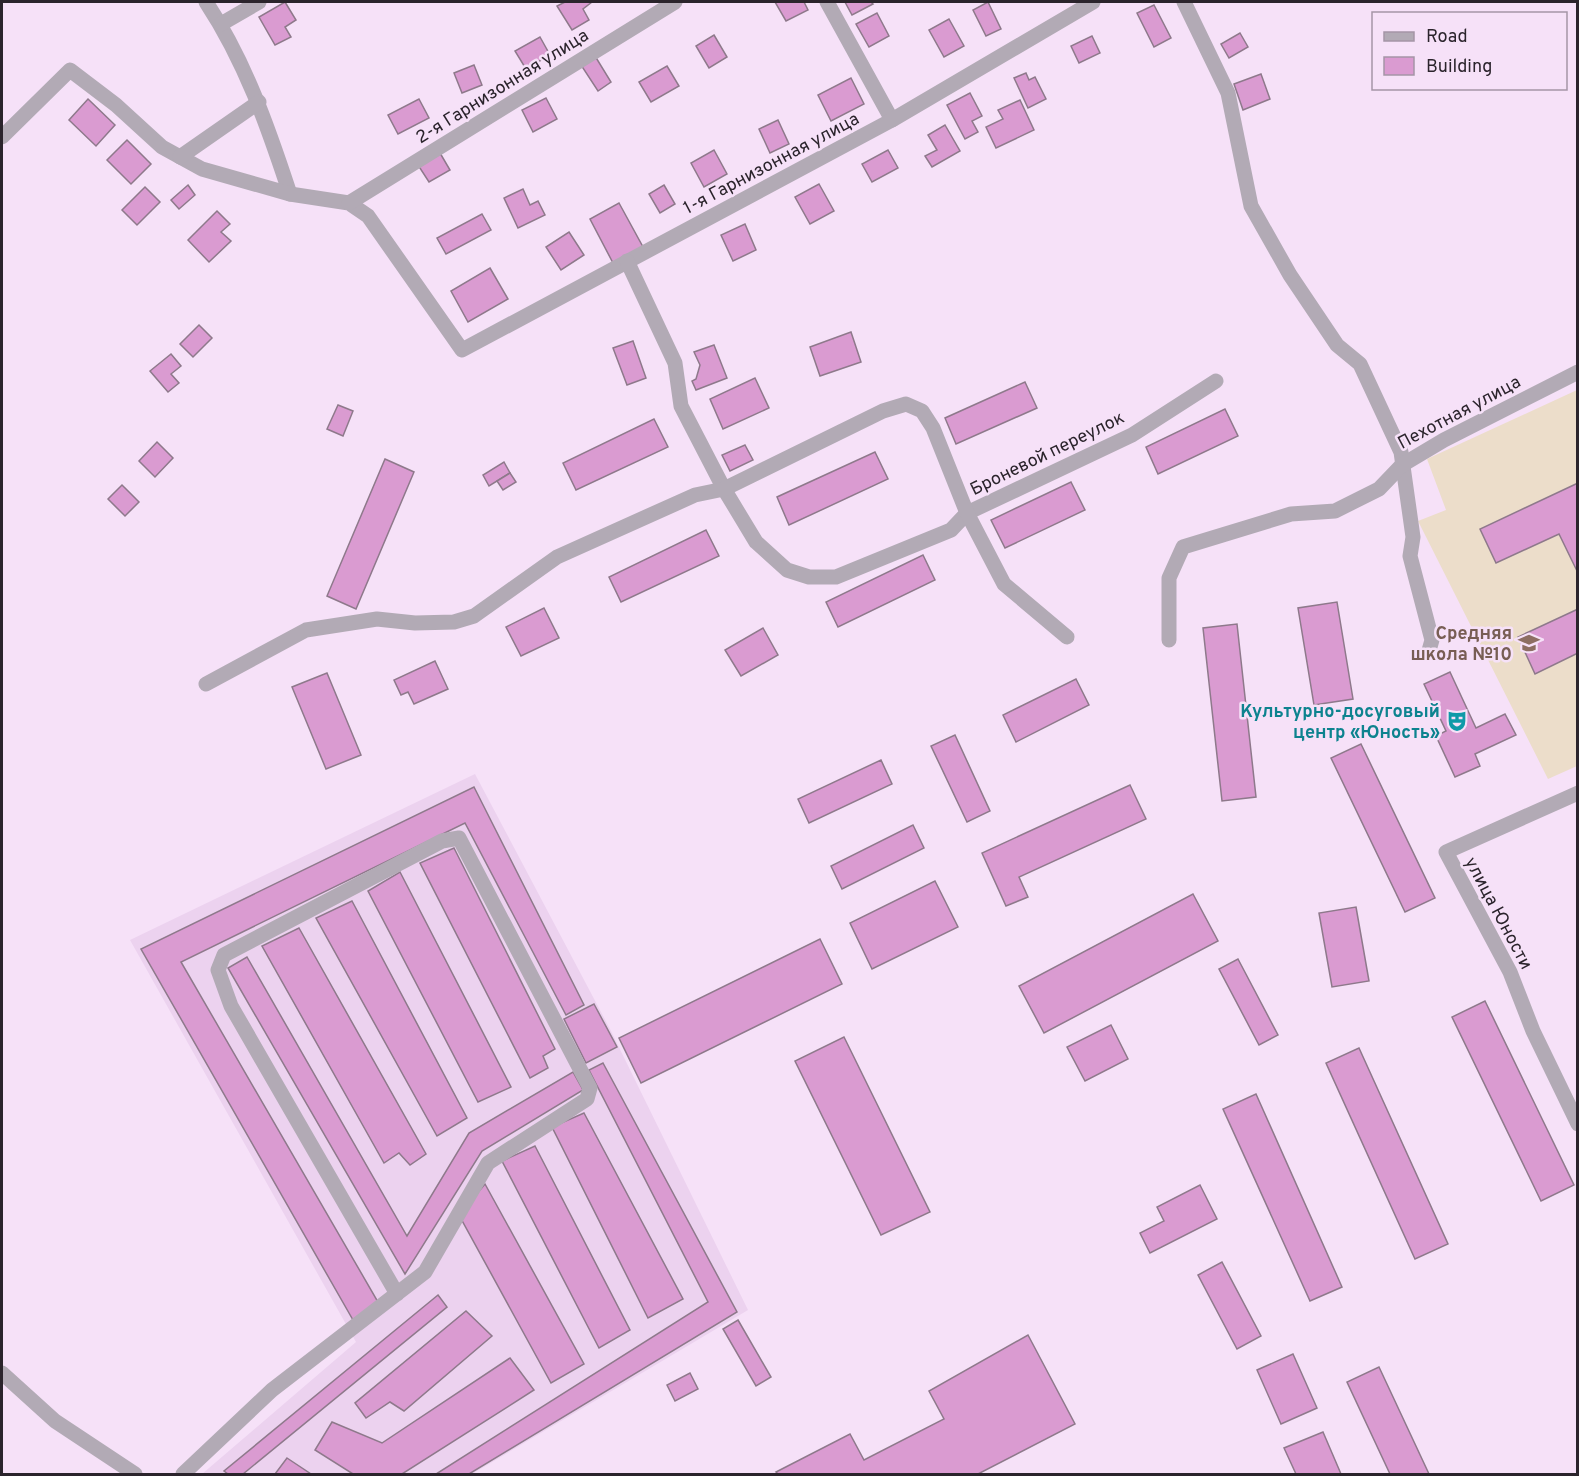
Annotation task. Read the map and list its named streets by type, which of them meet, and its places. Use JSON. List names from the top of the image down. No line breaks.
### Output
{"streets":{"street":["2-я Гарнизонная улица","1-я Гарнизонная улица","Пехотная улица","Броневой переулок","улица Юности"]},"crossings":[["2-я Гарнизонная улица","1-я Гарнизонная улица"],["1-я Гарнизонная улица","Броневой переулок"]],"places":{"school or university":["Средняя школа №10"],"theatre":["Культурно-досуговый центр «Юность»"]},"legend":["Road","Building"]}
